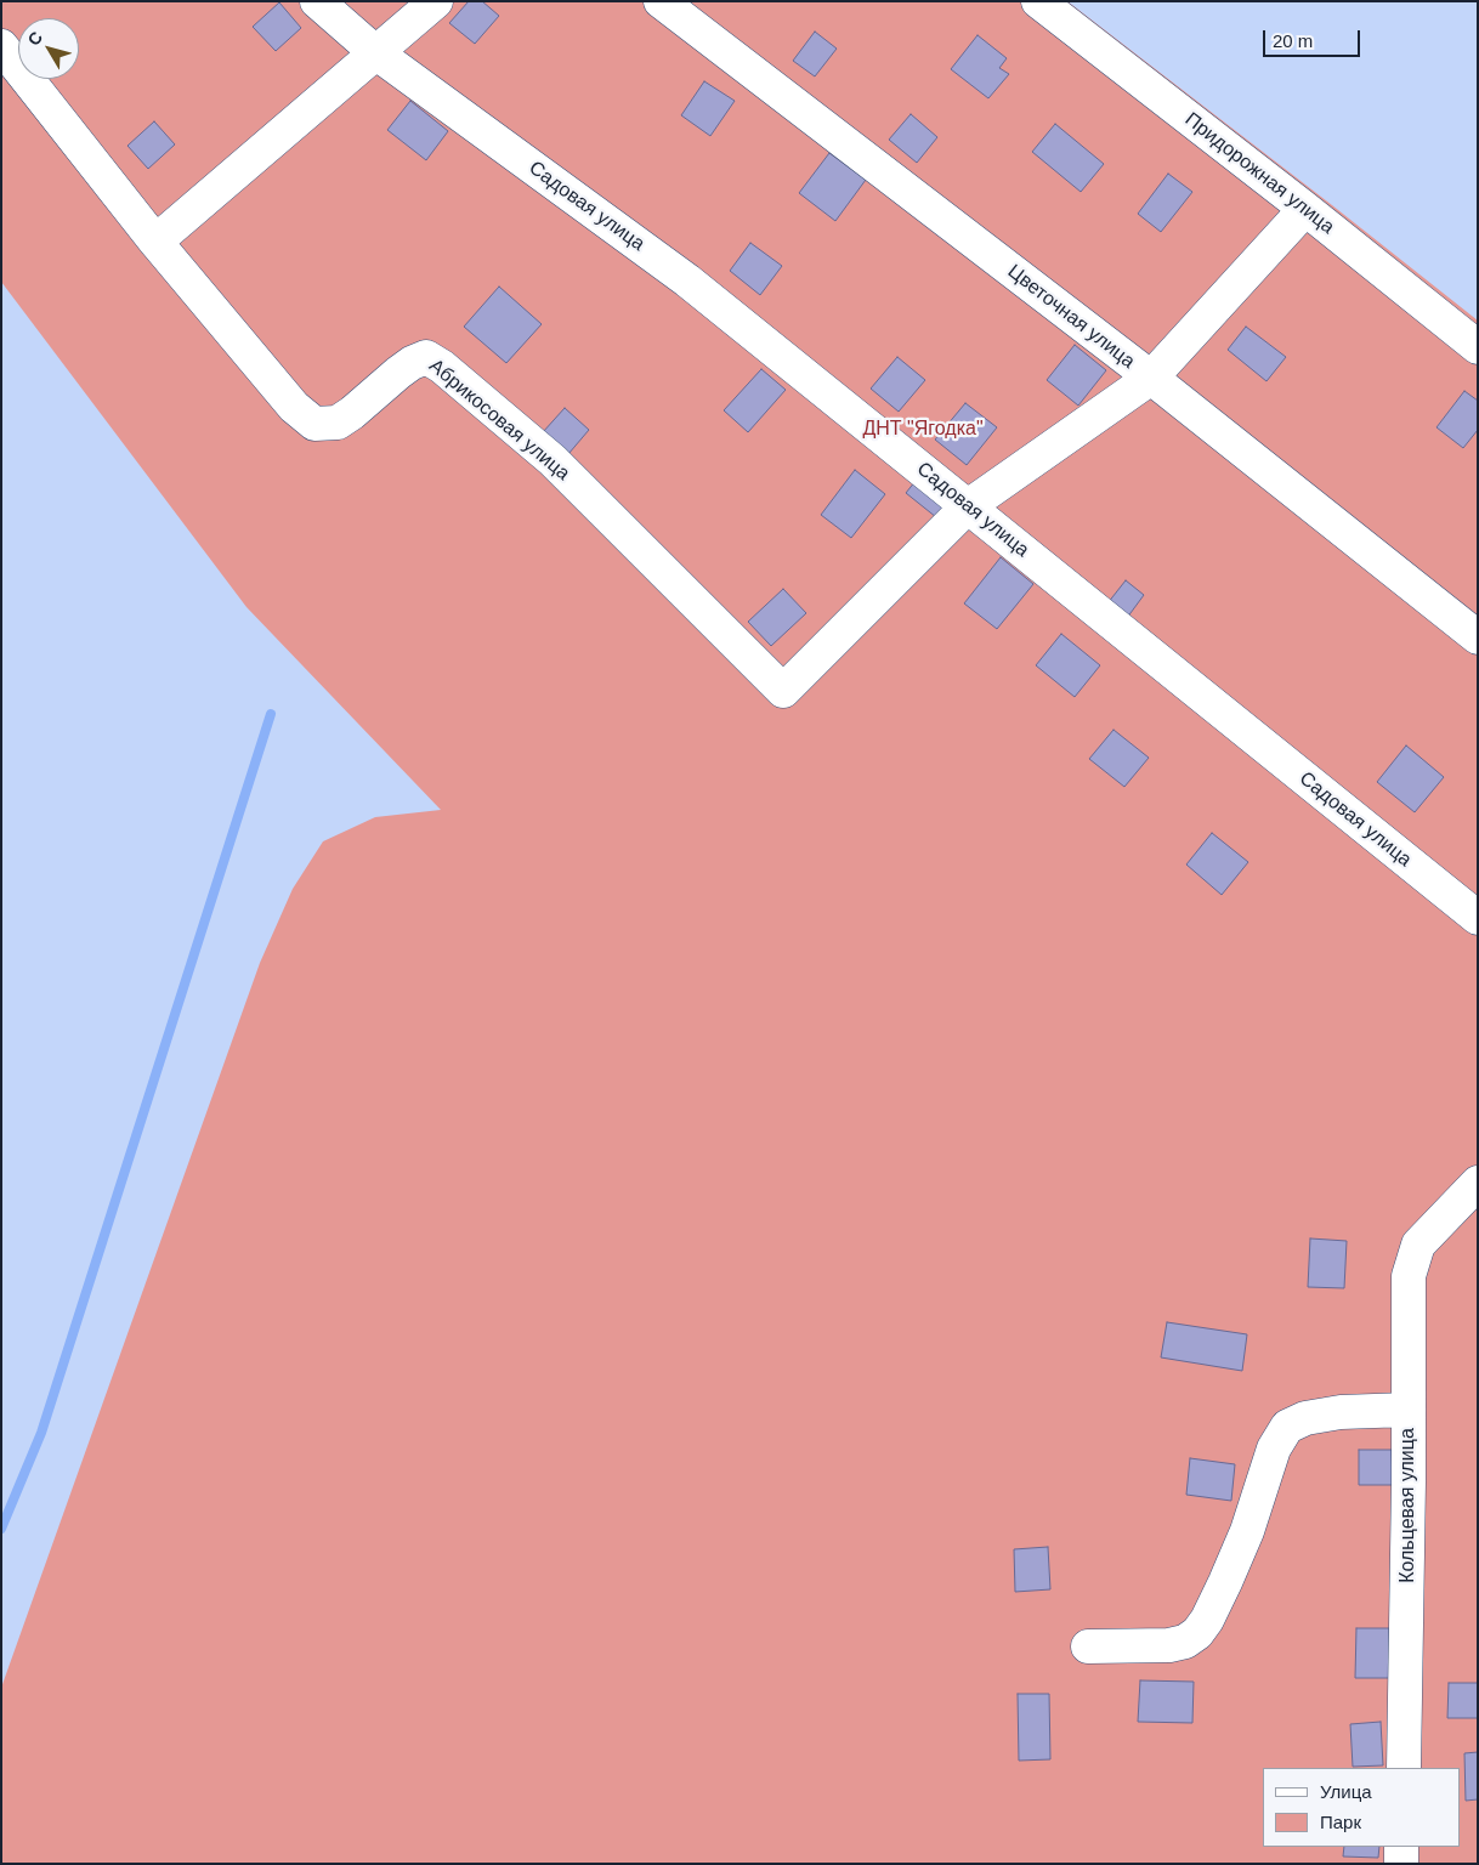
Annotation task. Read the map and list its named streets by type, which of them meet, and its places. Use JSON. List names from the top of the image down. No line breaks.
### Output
{"streets":{"street":["Придорожная улица","Садовая улица","Цветочная улица","Абрикосовая улица","Кольцевая улица"]},"crossings":[["Садовая улица","Абрикосовая улица"]],"parks":["ДНТ \"Ягодка\""],"legend":["Улица","Парк"],"scale_bar":"20 m","north":"top left"}
